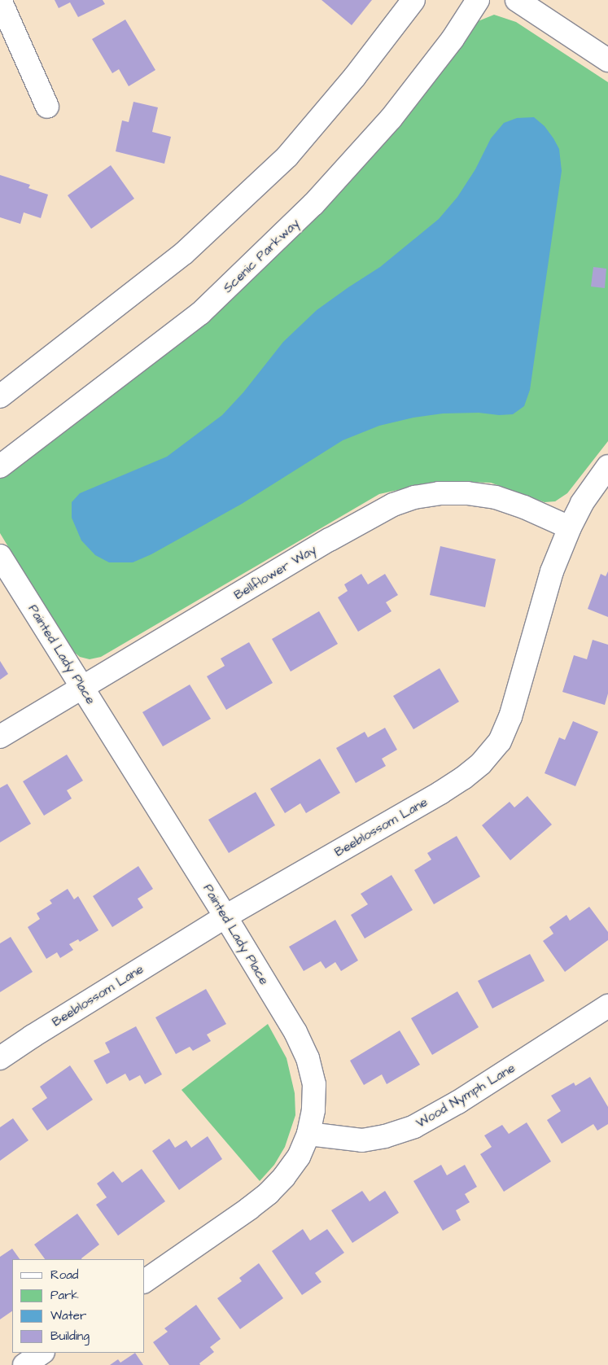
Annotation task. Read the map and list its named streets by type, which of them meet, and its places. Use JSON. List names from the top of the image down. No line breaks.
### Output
{"streets":{"street":["Scenic Parkway","Bellflower Way","Painted Lady Place","Beeblossom Lane","Wood Nymph Lane"]},"crossings":[["Bellflower Way","Painted Lady Place"],["Bellflower Way","Beeblossom Lane"],["Painted Lady Place","Beeblossom Lane"],["Painted Lady Place","Wood Nymph Lane"]],"legend":["Road","Park","Water","Building"]}
